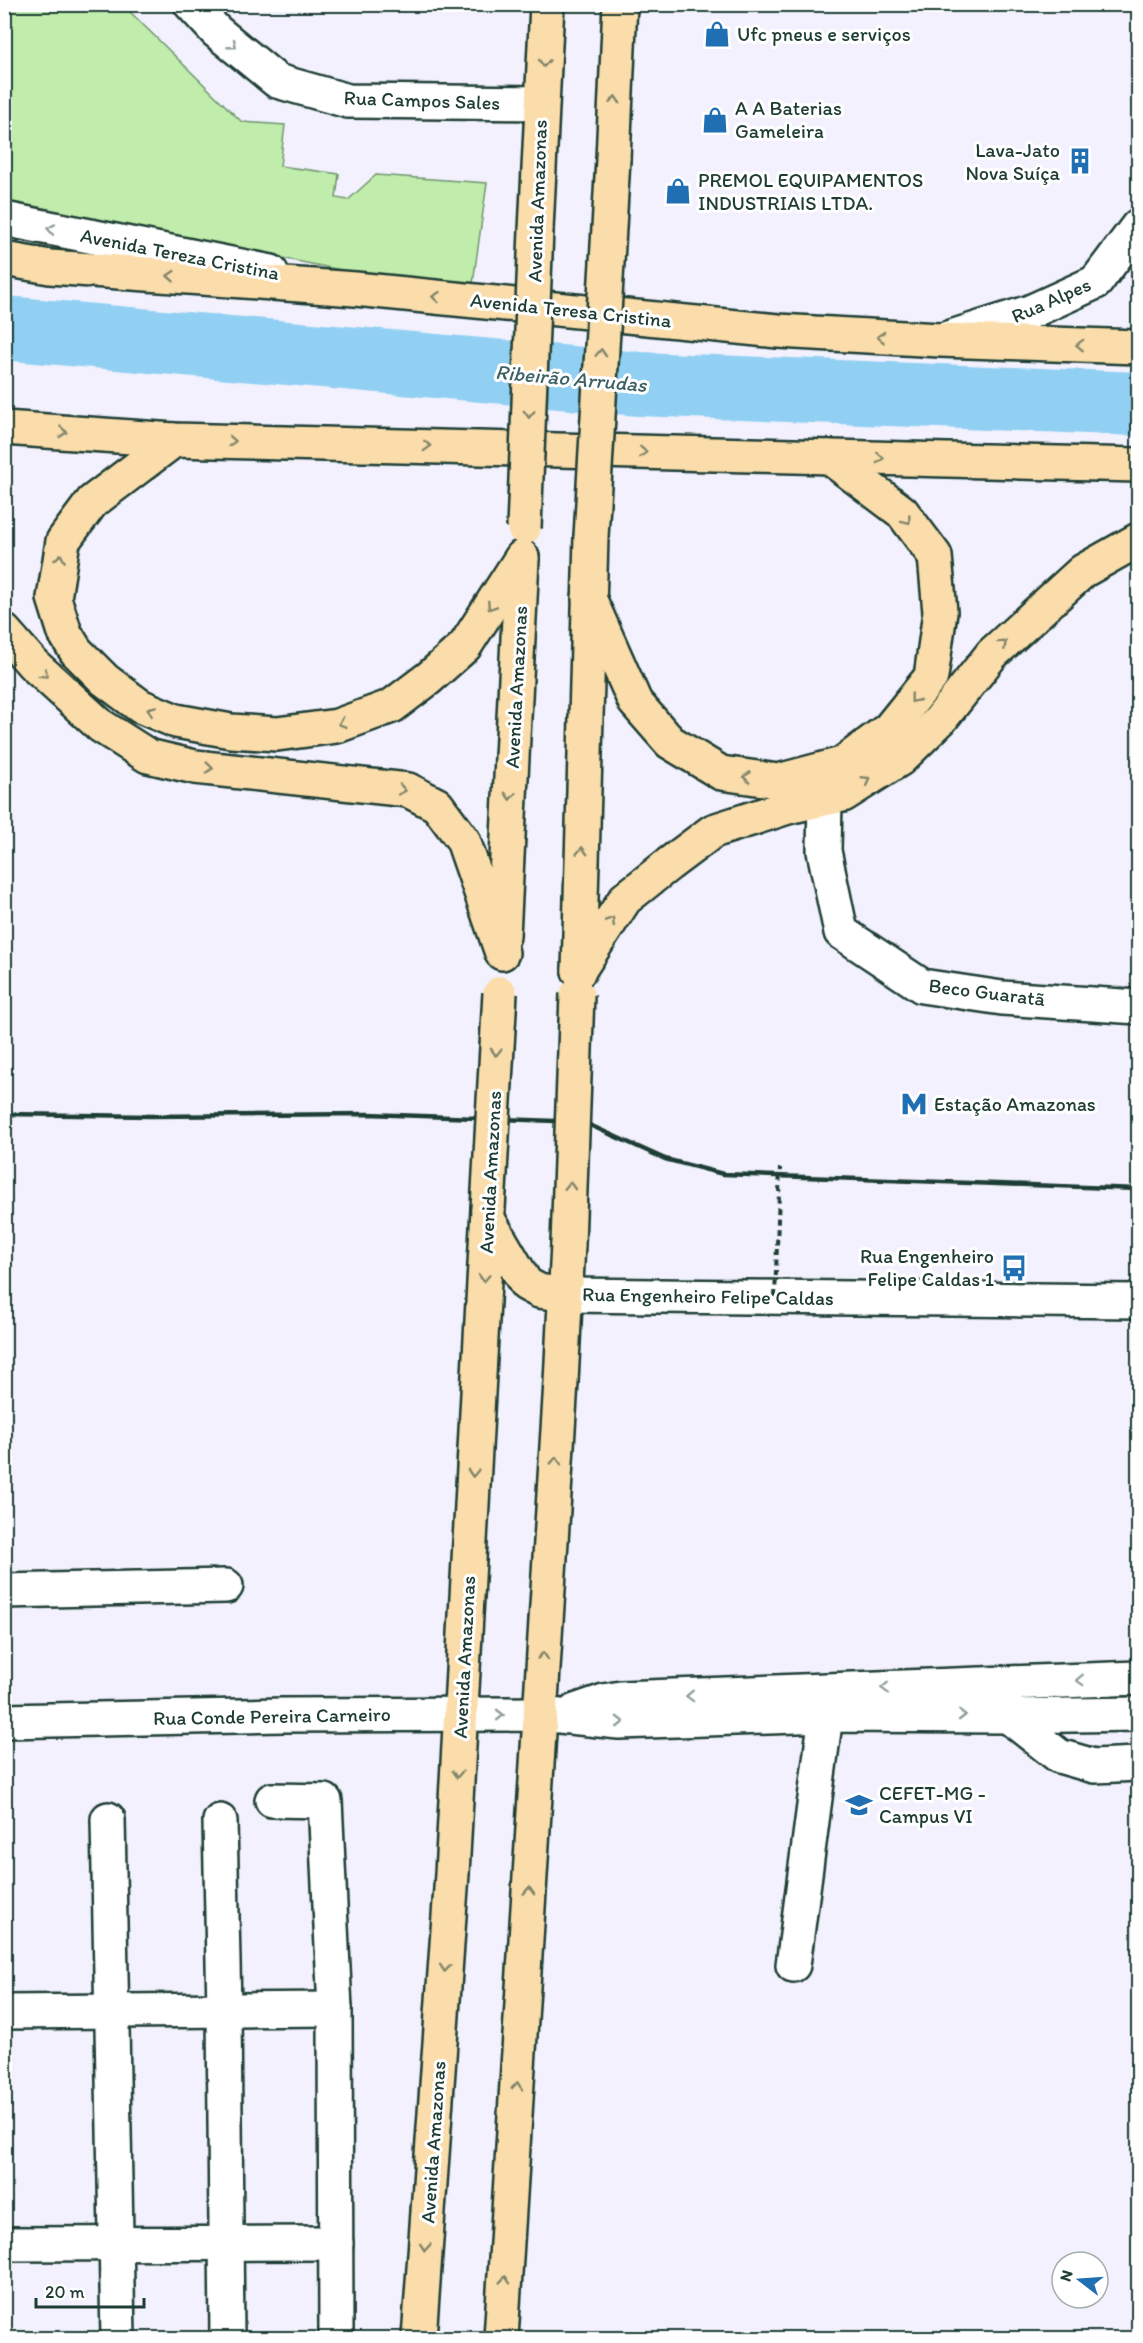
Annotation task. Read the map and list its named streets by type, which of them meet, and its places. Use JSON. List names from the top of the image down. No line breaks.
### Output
{"streets":{"main road":["Avenida Amazonas","Avenida Teresa Cristina"],"street":["Rua Campos Sales","Avenida Tereza Cristina","Rua Alpes","Beco Guaratã","Rua Engenheiro Felipe Caldas","Rua Conde Pereira Carneiro"]},"crossings":[["Rua Campos Sales","Avenida Amazonas"],["Avenida Amazonas","Rua Conde Pereira Carneiro"],["Avenida Tereza Cristina","Avenida Teresa Cristina"],["Rua Alpes","Avenida Teresa Cristina"]],"one_way":["Rua Campos Sales","Avenida Tereza Cristina"],"water":["Ribeirão Arrudas"],"places":{"shop":["Ufc pneus e serviços","A A Baterias Gameleira","PREMOL EQUIPAMENTOS INDUSTRIAIS LTDA."],"building":["Lava-Jato Nova Suíça"],"metro station":["Estação Amazonas"],"bus stop":["Rua Engenheiro Felipe Caldas 1"],"school or university":["CEFET-MG - Campus VI"]},"scale_bar":"20 m","north":"left"}
